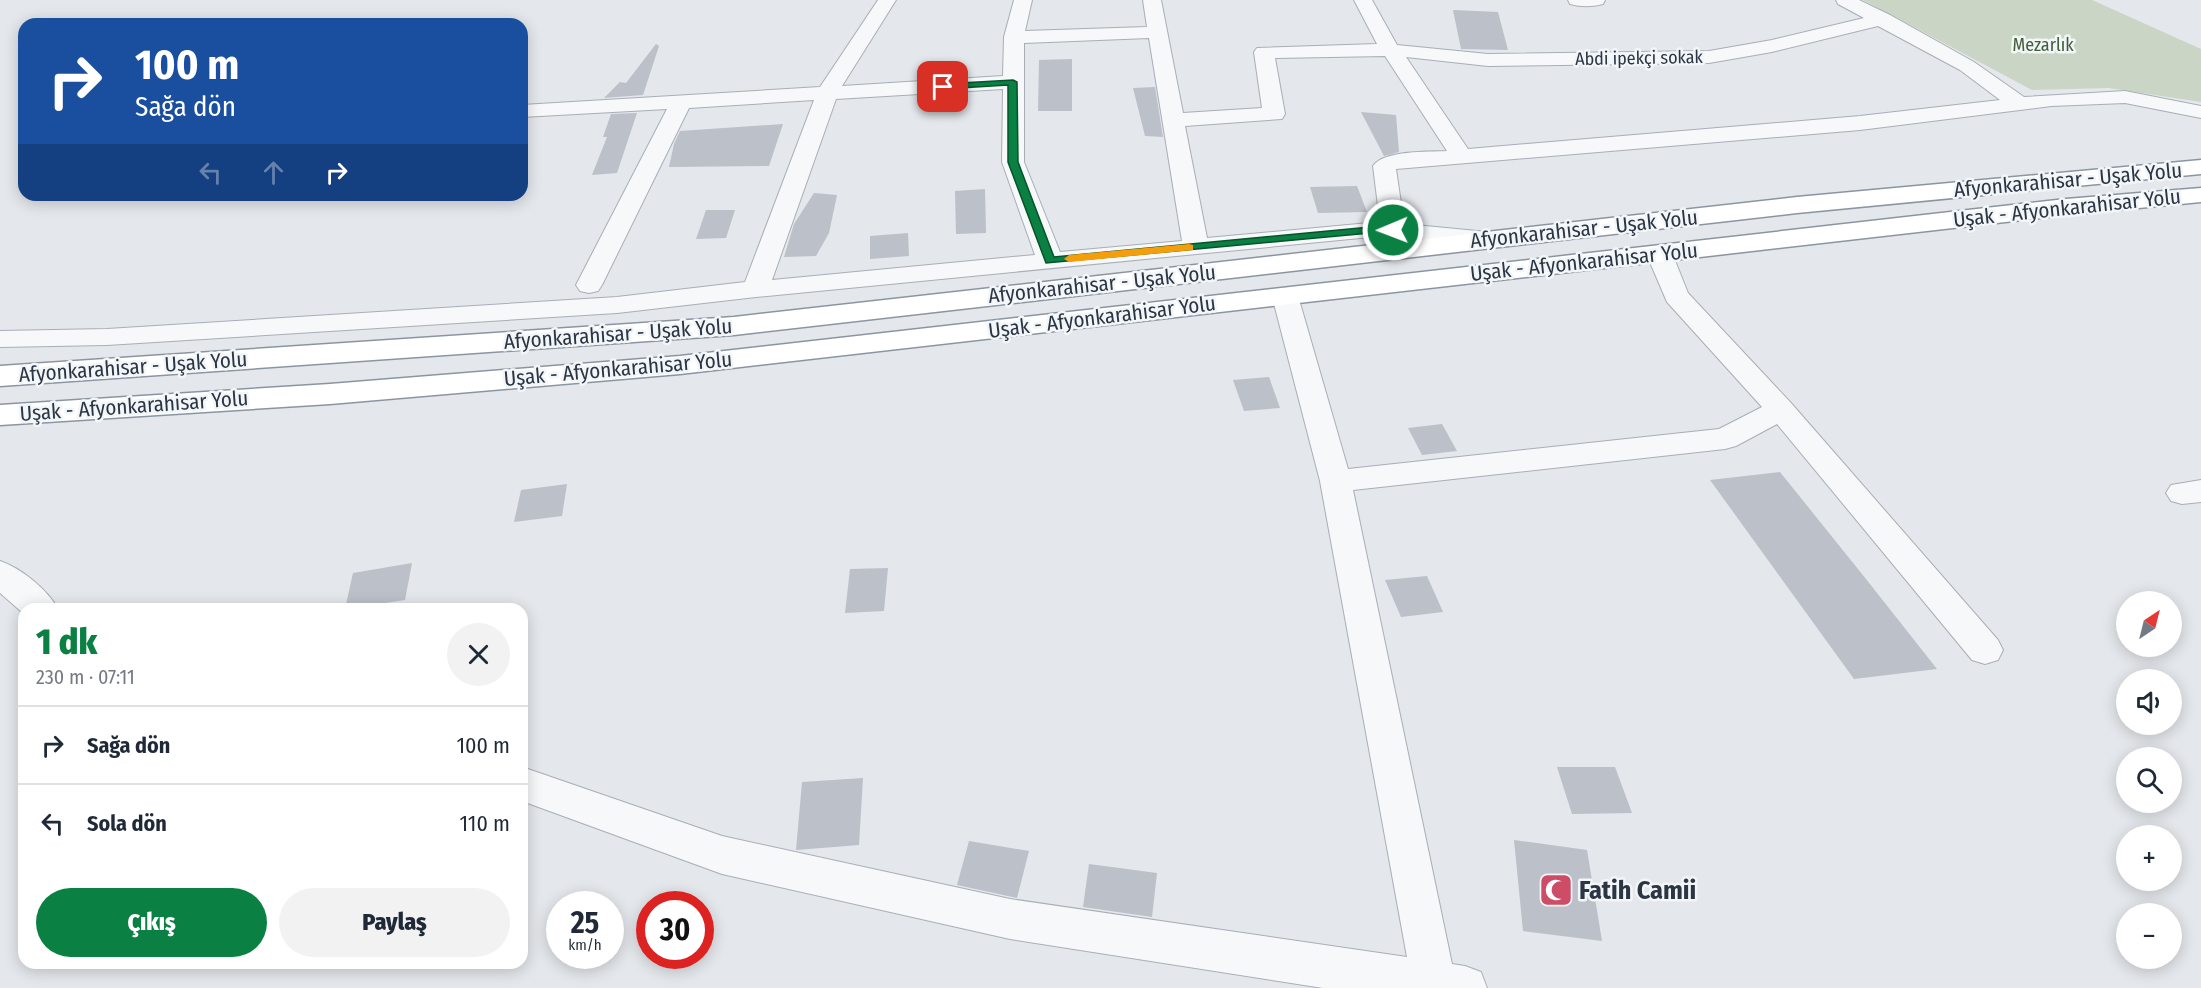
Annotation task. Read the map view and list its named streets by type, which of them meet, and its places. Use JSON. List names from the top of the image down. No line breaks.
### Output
{"streets":{"highway":["Afyonkarahisar - Uşak Yolu","Uşak - Afyonkarahisar Yolu"],"street":["Abdi ipekçi sokak"]},"parks":["Mezarlık"],"places":{"mosque":["Fatih Camii"]},"north":"top right","page":{"turn":["100 m","Sağa dön"],"map_buttons":["+","−"],"heading":["1 dk","230 m · 07:11"],"list":[{"name":"Sağa dön","value":"100 m"},{"name":"Sola dön","value":"110 m"}],"buttons":["Çıkış","Paylaş"],"speed":"25 km/h","limit":"30"}}
